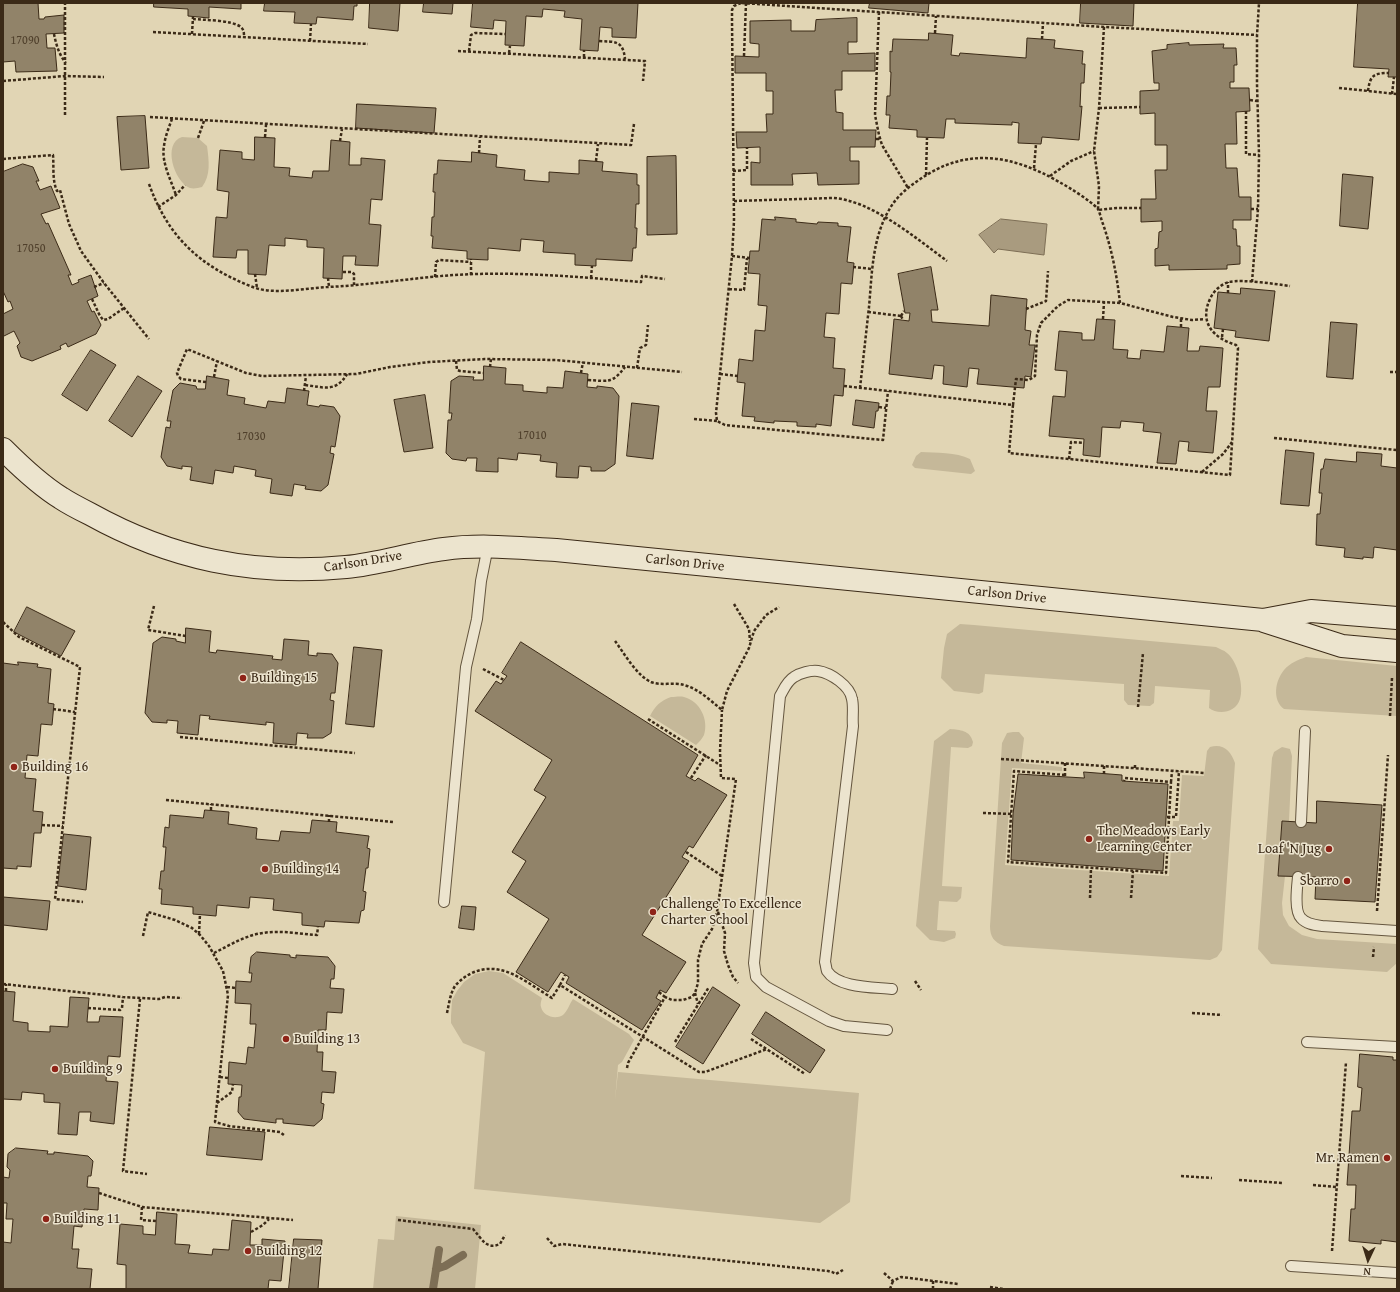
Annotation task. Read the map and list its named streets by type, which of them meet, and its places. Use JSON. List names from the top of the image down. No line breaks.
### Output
{"streets":{"street":["Carlson Drive"]},"places":["Building 15","Building 16","The Meadows Early Learning Center","Loaf 'N Jug","Building 14","Sbarro","Challenge To Excellence Charter School","Building 13","Building 9","Mr. Ramen","Building 11","Building 12"],"house_numbers":["17090","17050","17010","17030"],"north":"bottom"}
